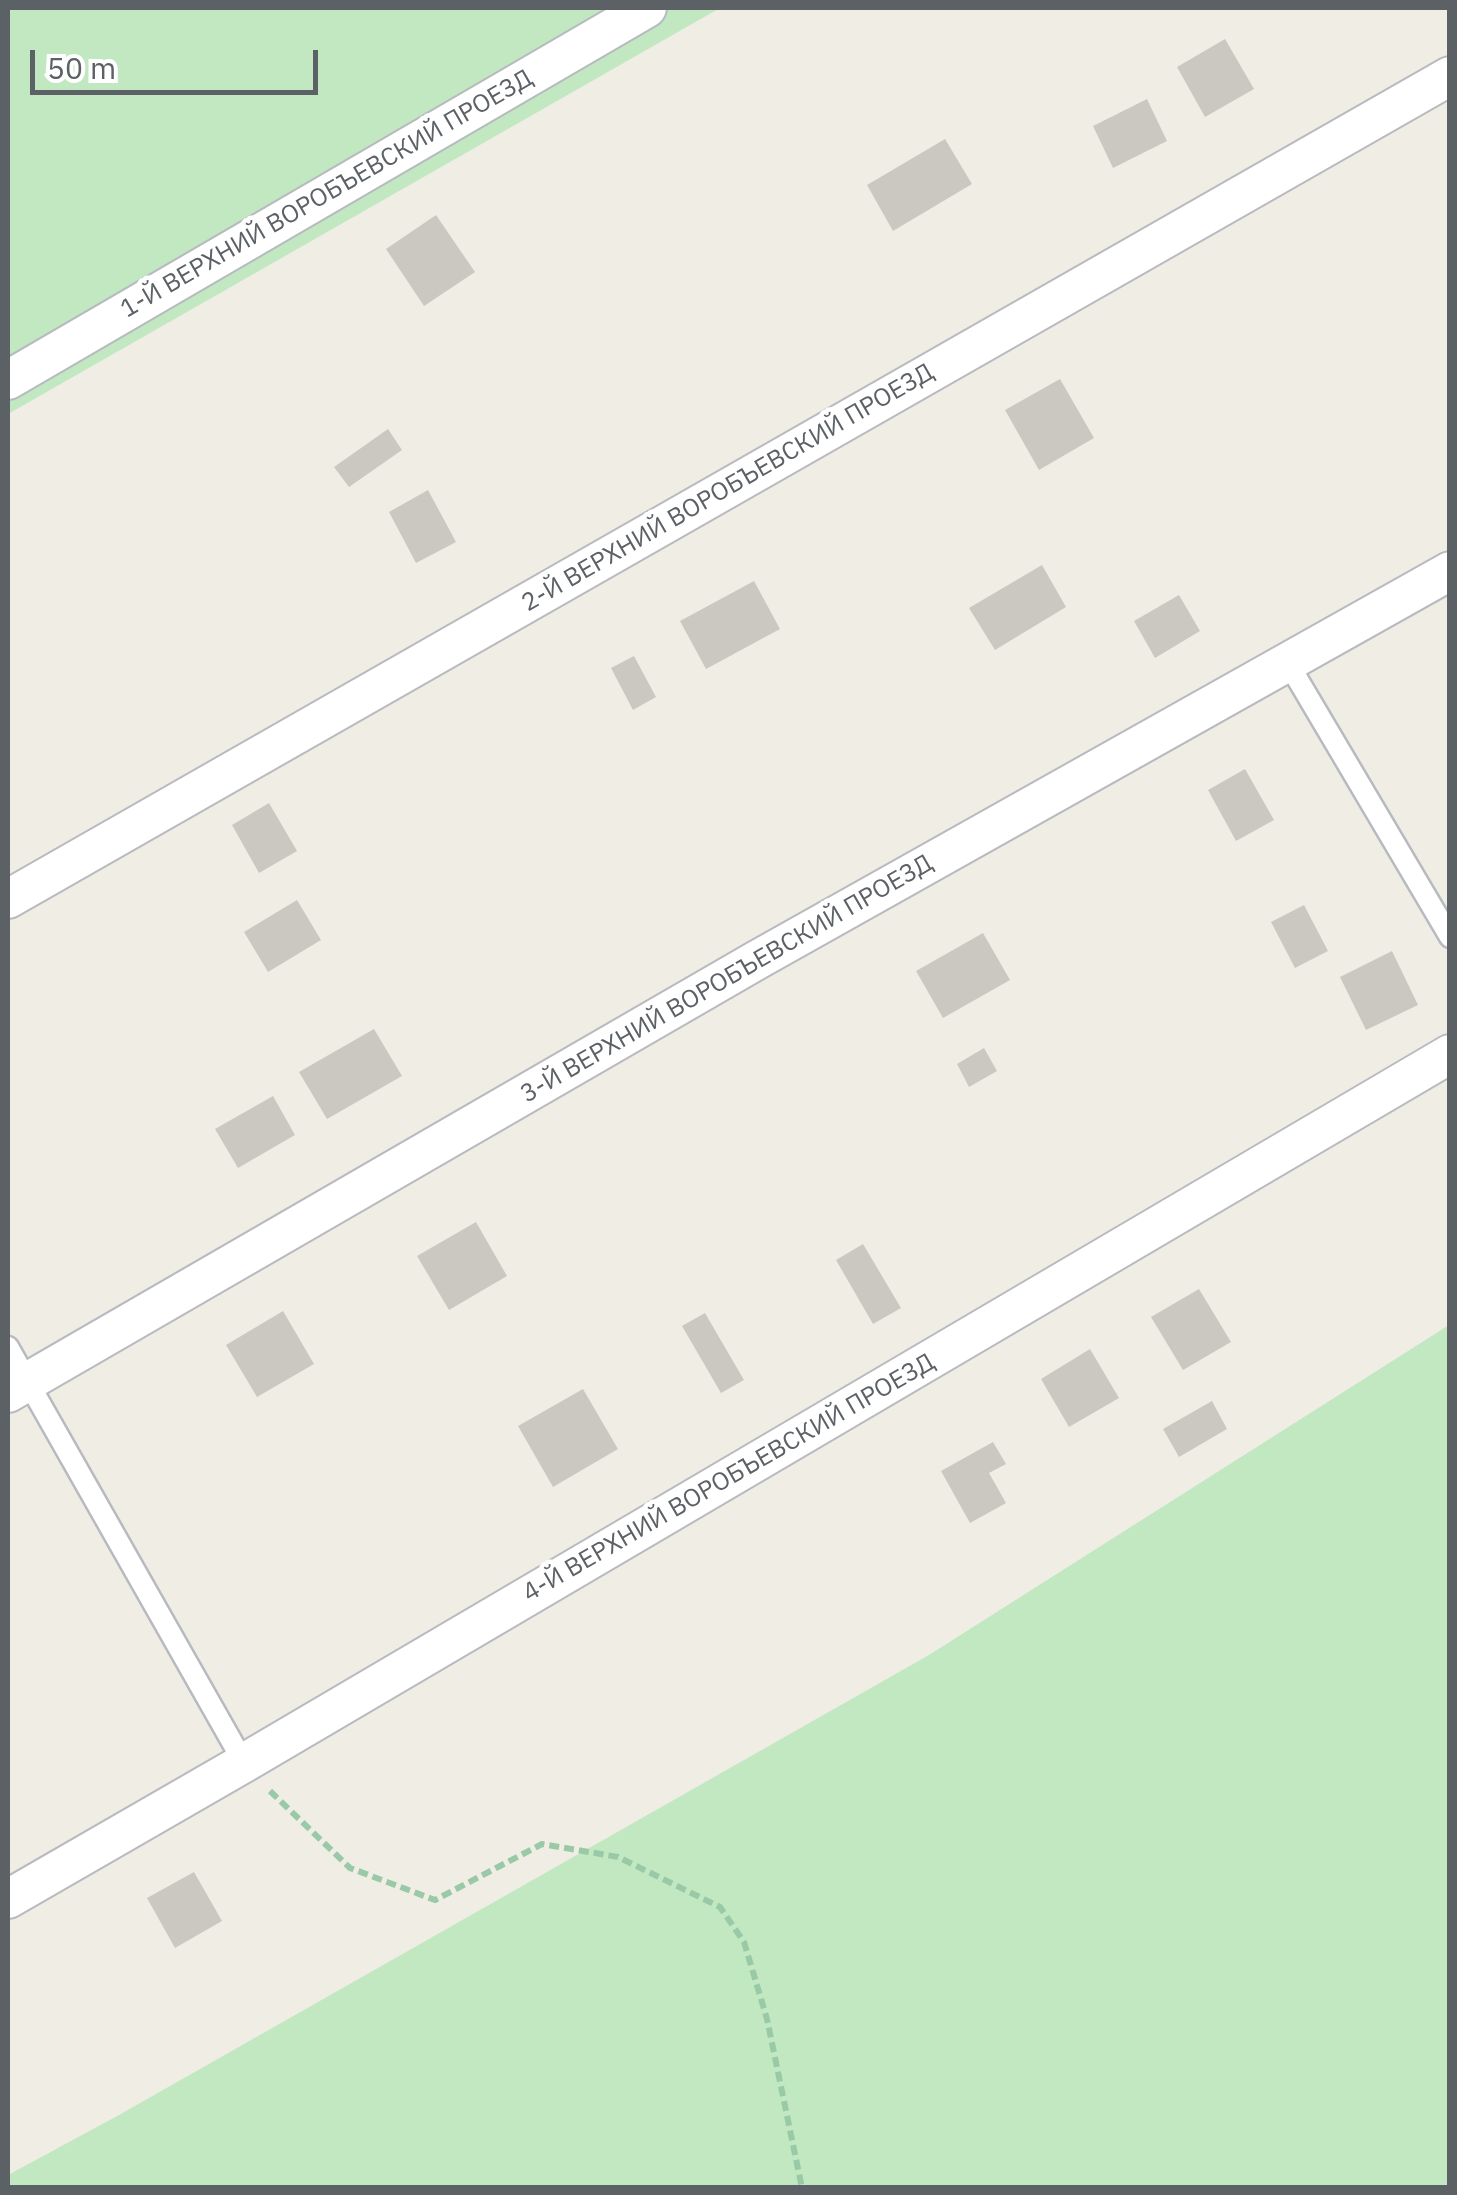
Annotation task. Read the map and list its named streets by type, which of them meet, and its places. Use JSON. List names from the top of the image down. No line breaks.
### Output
{"streets":{"street":["1-Й ВЕРХНИЙ ВОРОБЪЕВСКИЙ ПРОЕЗД","2-Й ВЕРХНИЙ ВОРОБЪЕВСКИЙ ПРОЕЗД","3-Й ВЕРХНИЙ ВОРОБЪЕВСКИЙ ПРОЕЗД","4-Й ВЕРХНИЙ ВОРОБЪЕВСКИЙ ПРОЕЗД"]},"scale_bar":"50 m"}
